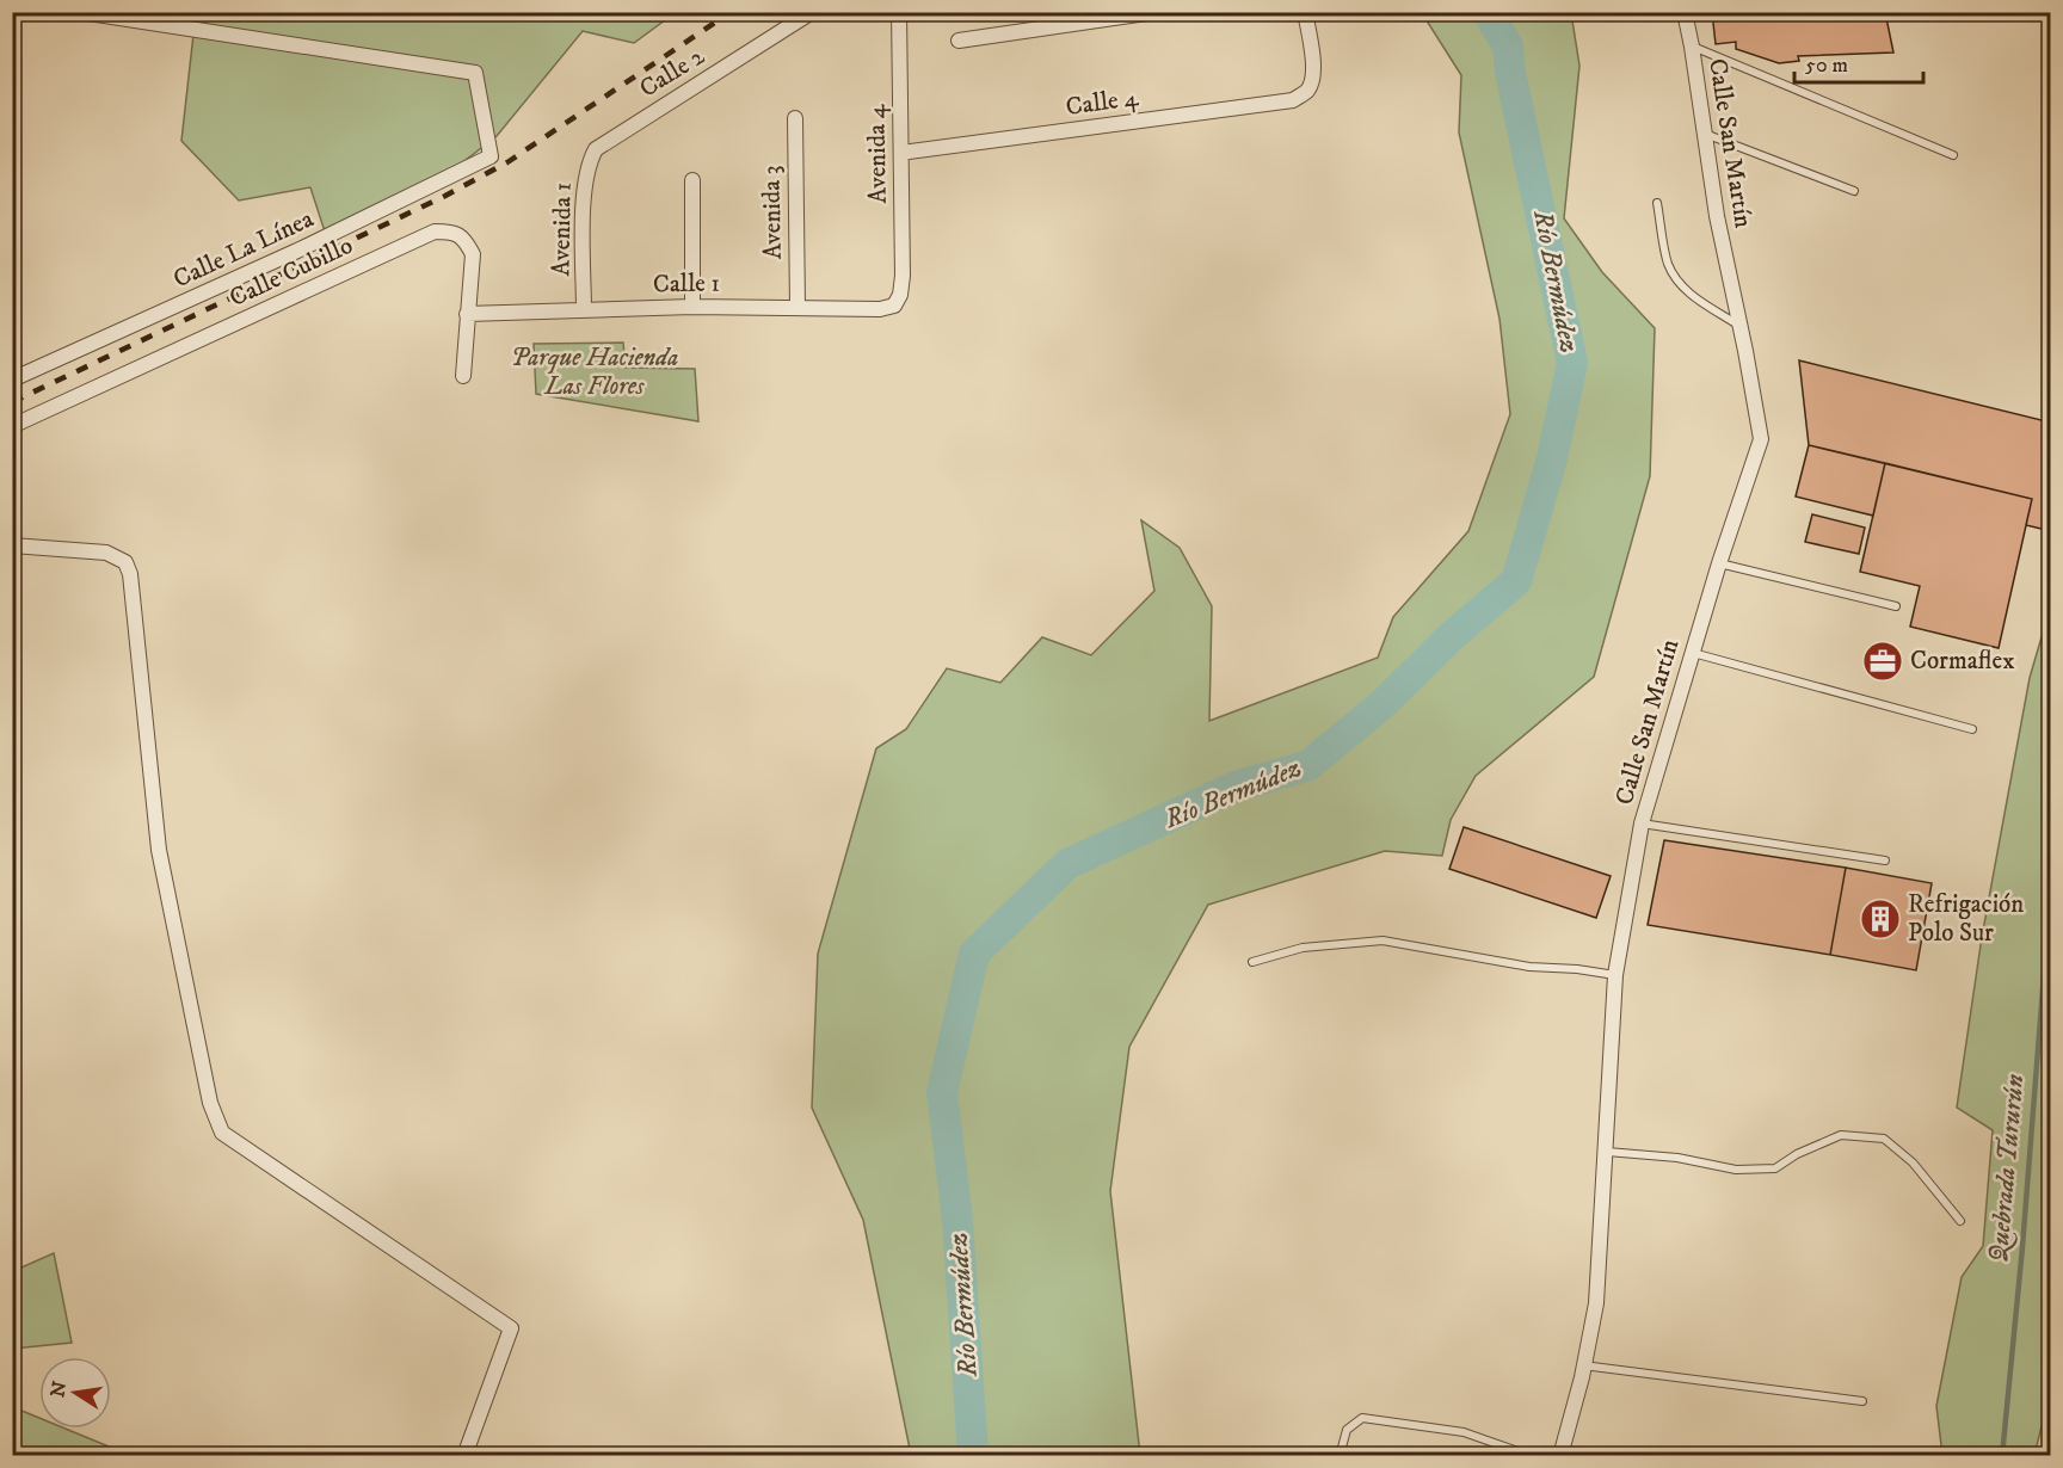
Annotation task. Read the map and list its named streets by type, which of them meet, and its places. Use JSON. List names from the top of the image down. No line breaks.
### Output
{"streets":{"street":["Calle 2","Calle 4","Calle San Martín","Avenida 4","Avenida 3","Avenida 1","Calle La Línea","Calle Cubillo","Calle 1"]},"crossings":[["Calle 2","Avenida 1"],["Calle 4","Avenida 4"],["Avenida 4","Calle 1"],["Avenida 3","Calle 1"],["Avenida 1","Calle 1"],["Calle Cubillo","Calle 1"]],"water":["Río Bermúdez","Quebrada Tururún"],"parks":["Parque Hacienda Las Flores"],"places":{"office":["Cormaflex"],"building":["Refrigación Polo Sur"]},"scale_bar":"50 m","north":"left"}
